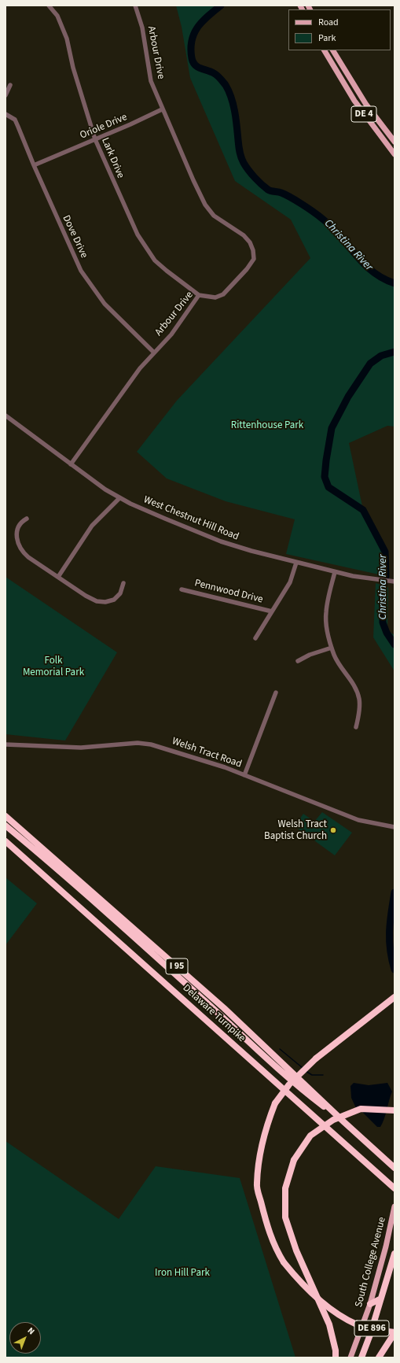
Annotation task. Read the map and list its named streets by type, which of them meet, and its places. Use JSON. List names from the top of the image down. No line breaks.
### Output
{"streets":{"highway":["I 95","Delaware Turnpike","South College Avenue","DE 896"],"main road":["DE 4"],"street":["Arbour Drive","Oriole Drive","Lark Drive","Dove Drive","West Chestnut Hill Road","Pennwood Drive","Welsh Tract Road"]},"crossings":[["Arbour Drive","Oriole Drive"],["Arbour Drive","Lark Drive"],["Arbour Drive","Dove Drive"],["Arbour Drive","West Chestnut Hill Road"],["Oriole Drive","Lark Drive"],["Oriole Drive","Dove Drive"]],"water":["Christina River"],"parks":["Rittenhouse Park","Folk Memorial Park","Iron Hill Park"],"places":["Welsh Tract Baptist Church"],"legend":["Road","Park"],"north":"top right"}
